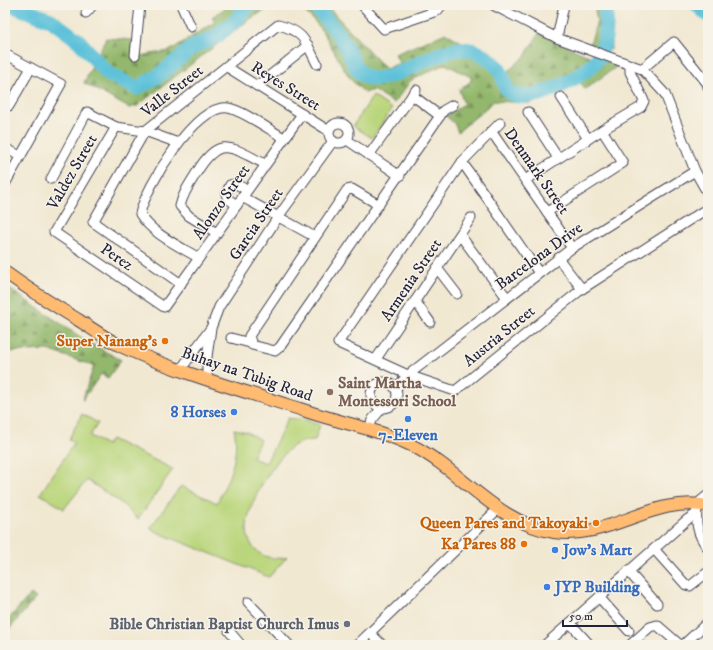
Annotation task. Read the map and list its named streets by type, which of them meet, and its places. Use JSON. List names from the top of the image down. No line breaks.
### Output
{"streets":{"main road":["Buhay na Tubig Road"],"street":["Reyes Street","Valle Street","Denmark Street","Valdez Street","Alonzo Street","Garcia Street","Barcelona Drive","Perez","Armenia Street","Austria Street"]},"crossings":[["Reyes Street","Valle Street"],["Reyes Street","Alonzo Street"],["Reyes Street","Garcia Street"],["Valle Street","Valdez Street"],["Denmark Street","Barcelona Drive"],["Valdez Street","Perez"],["Alonzo Street","Perez"],["Garcia Street","Buhay na Tubig Road"],["Barcelona Drive","Austria Street"]],"places":["Super Nanang's","Saint Martha Montessori School","8 Horses","7-Eleven","Queen Pares and Takoyaki","Ka Pares 88","Jow's Mart","JYP Building","Bible Christian Baptist Church Imus"],"scale_bar":"50 m"}
